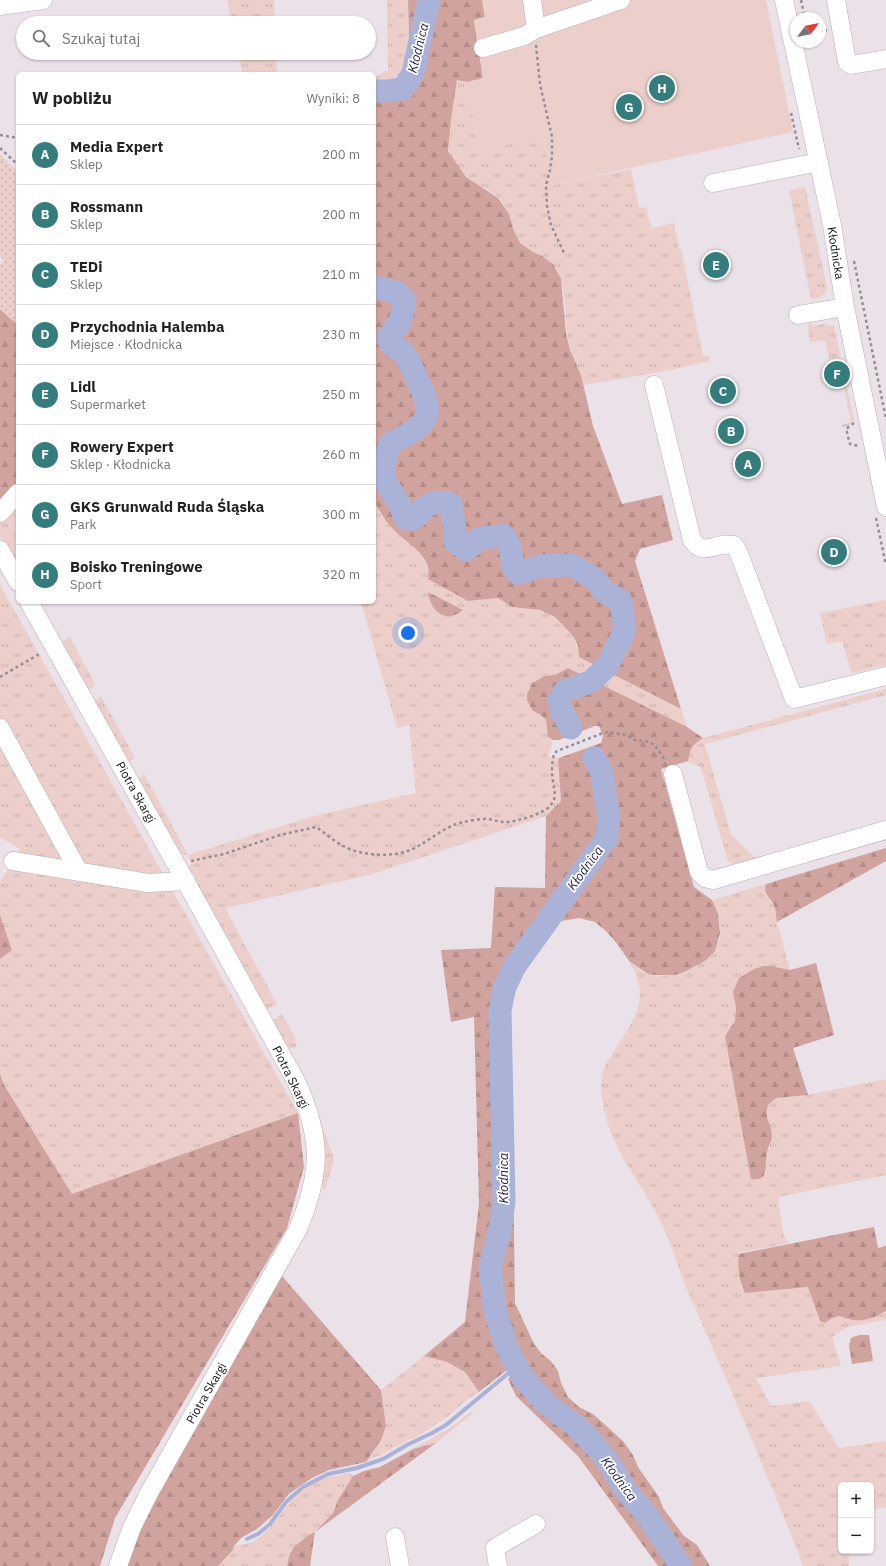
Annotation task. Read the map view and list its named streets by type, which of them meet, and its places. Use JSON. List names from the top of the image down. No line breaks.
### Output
{"streets":{"street":["Kłodnicka","Piotra Skargi"]},"water":["Kłodnica"],"north":"top right","page":{"search":"Szukaj tutaj","heading":["W pobliżu","Wyniki: 8"],"pins":["H","G","E","F","C","B","A","D"],"list":[{"mark":"A","name":"Media Expert","note":"Sklep","value":"200 m"},{"mark":"B","name":"Rossmann","note":"Sklep","value":"200 m"},{"mark":"C","name":"TEDi","note":"Sklep","value":"210 m"},{"mark":"D","name":"Przychodnia Halemba","note":"Miejsce · Kłodnicka","value":"230 m"},{"mark":"E","name":"Lidl","note":"Supermarket","value":"250 m"},{"mark":"F","name":"Rowery Expert","note":"Sklep · Kłodnicka","value":"260 m"},{"mark":"G","name":"GKS Grunwald Ruda Śląska","note":"Park","value":"300 m"},{"mark":"H","name":"Boisko Treningowe","note":"Sport","value":"320 m"}],"map_buttons":["+","−"]}}
